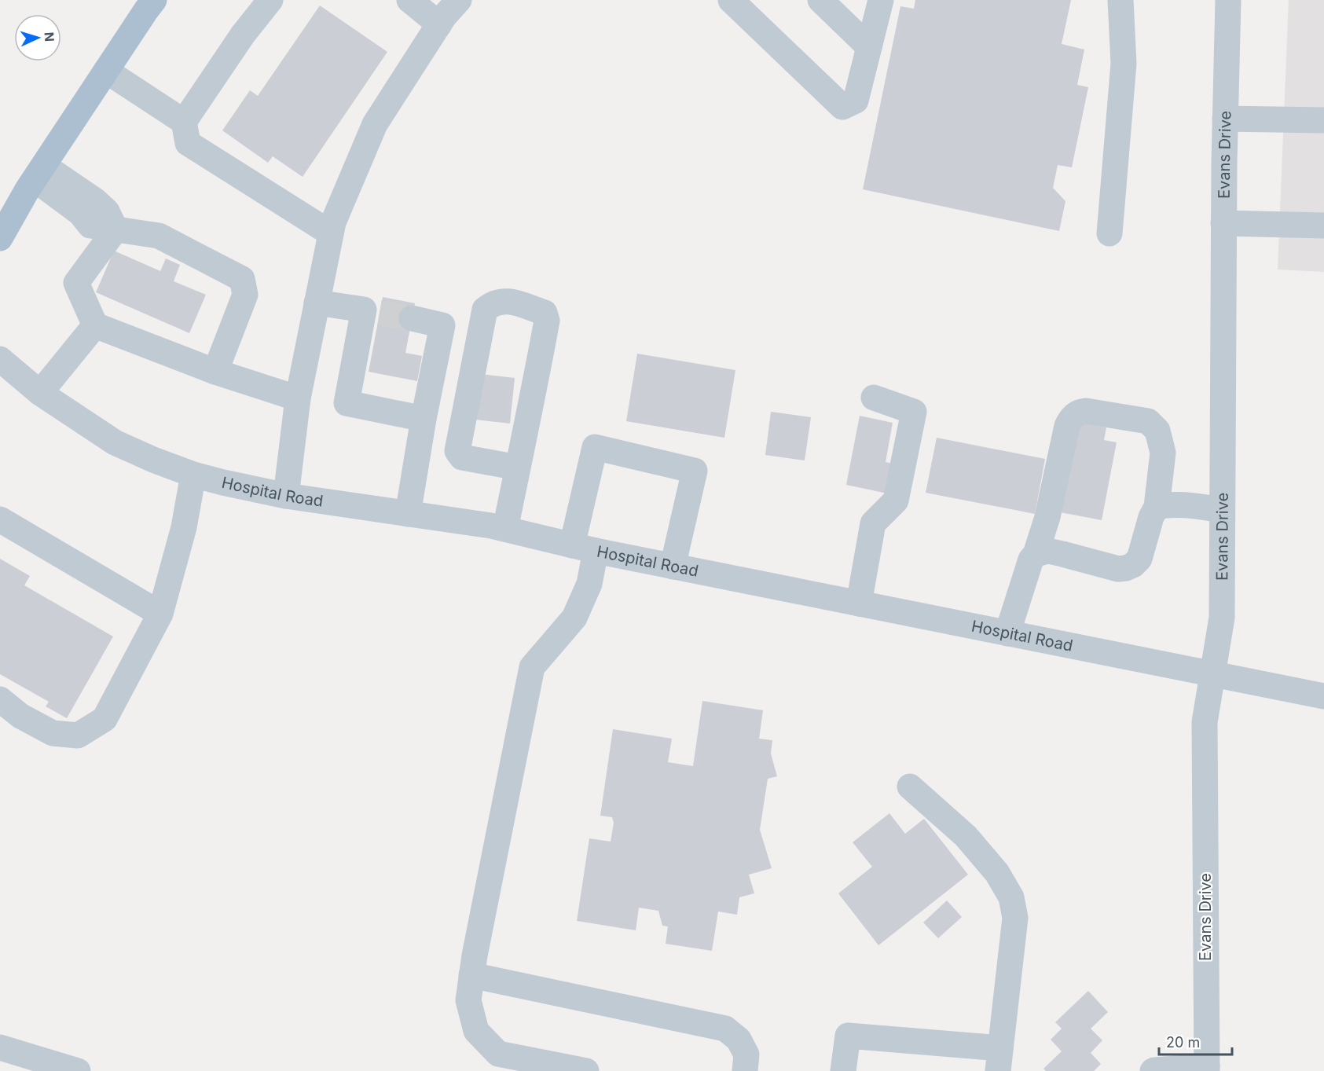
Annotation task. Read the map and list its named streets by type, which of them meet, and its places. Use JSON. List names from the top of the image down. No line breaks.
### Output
{"streets":{"street":["Evans Drive","Hospital Road"]},"crossings":[["Evans Drive","Hospital Road"]],"scale_bar":"20 m","north":"right"}
